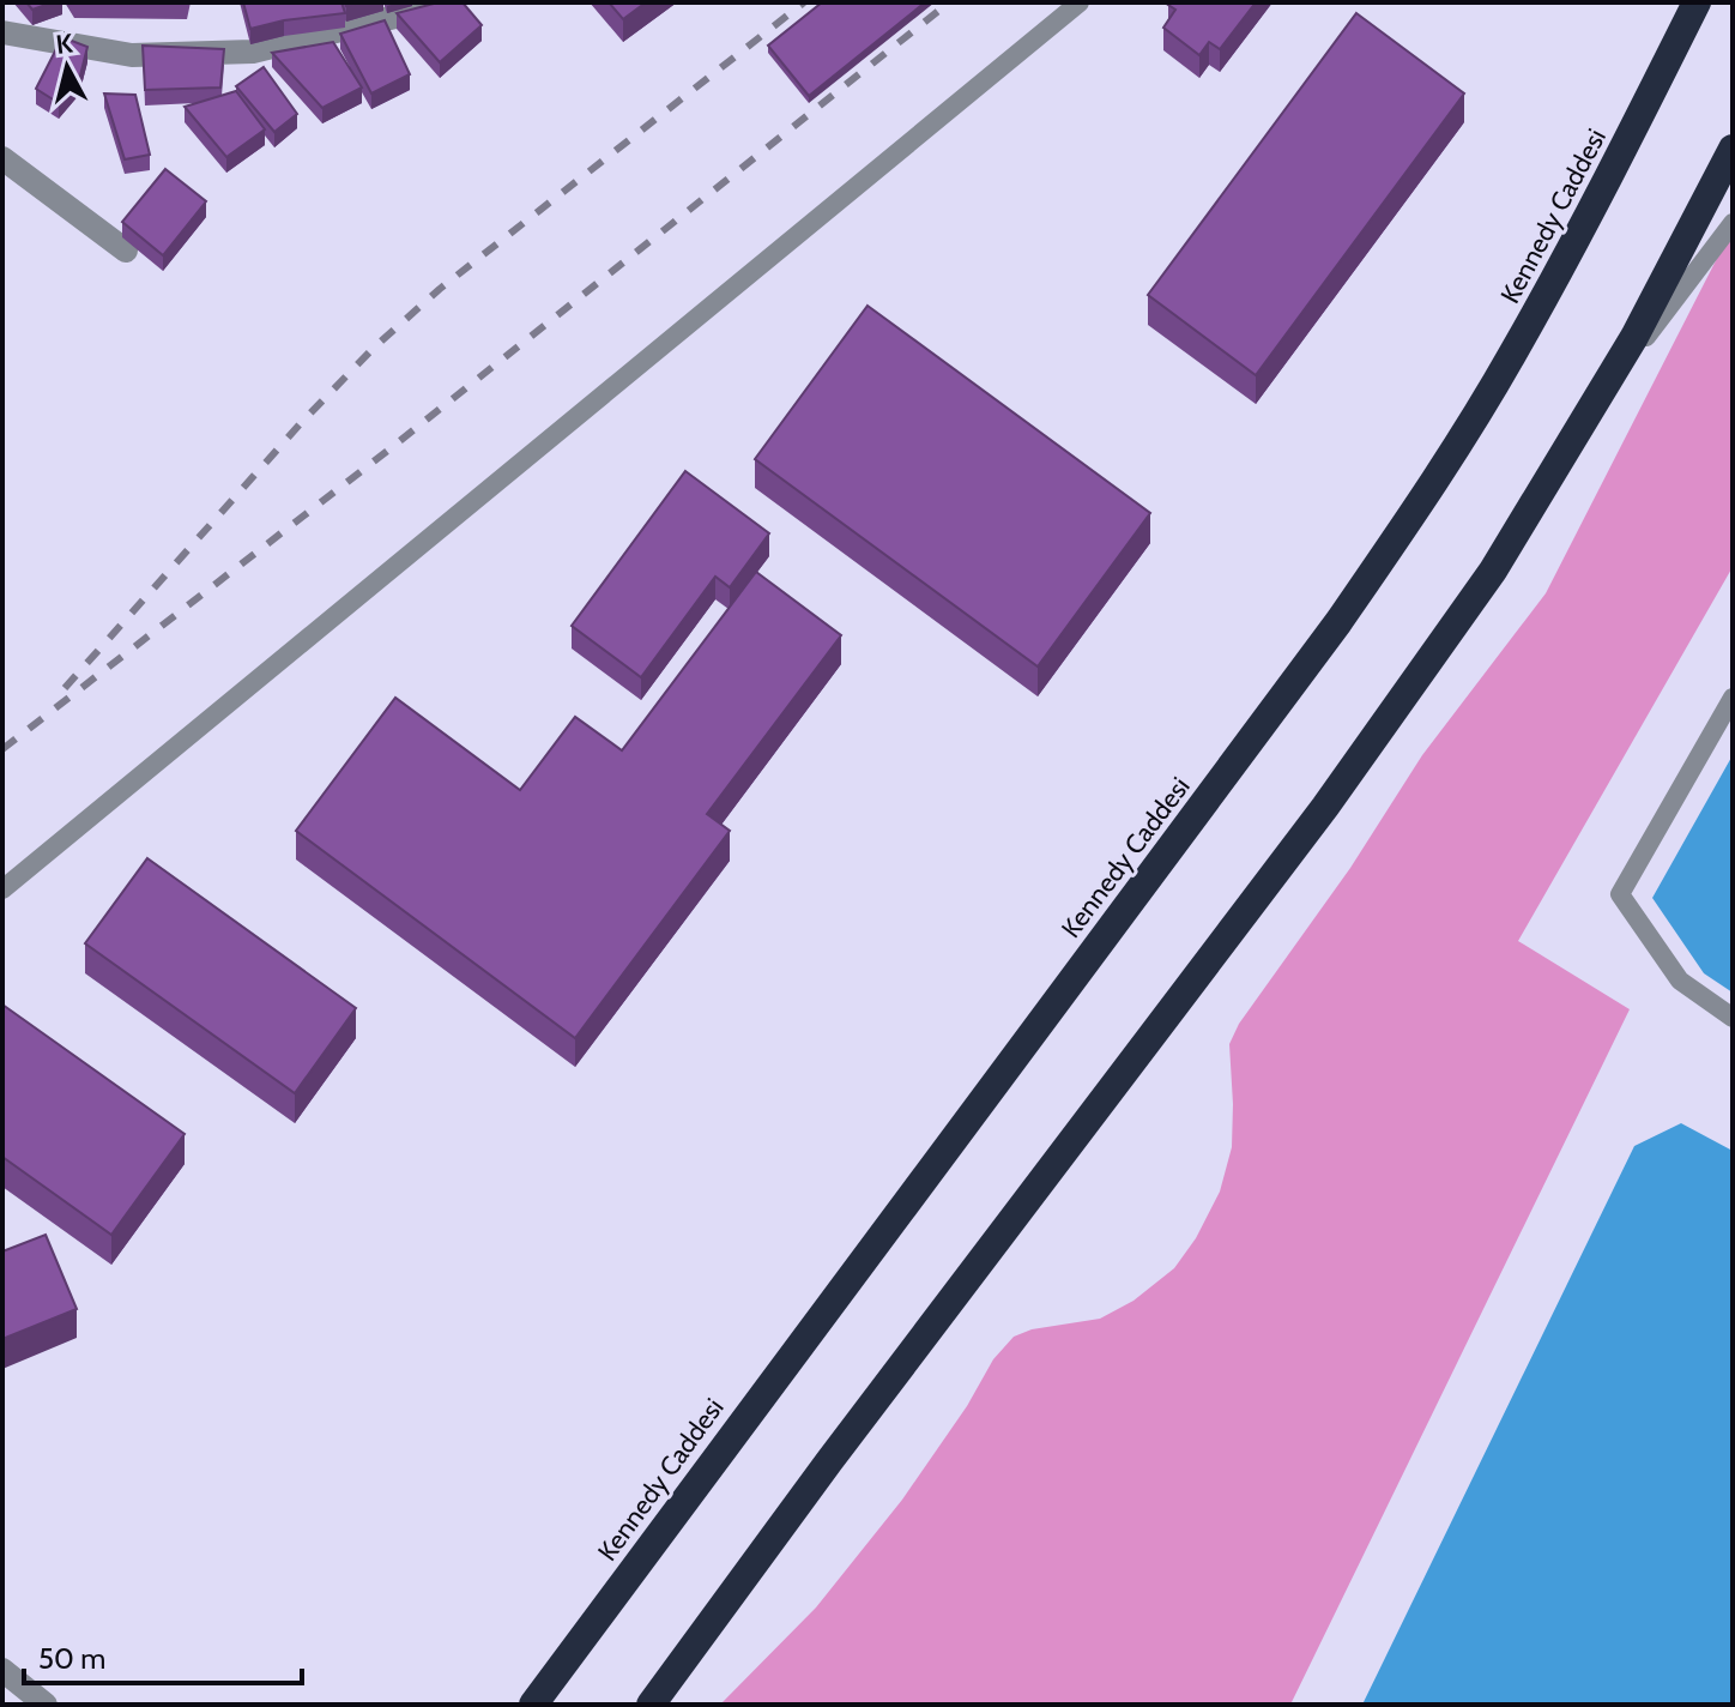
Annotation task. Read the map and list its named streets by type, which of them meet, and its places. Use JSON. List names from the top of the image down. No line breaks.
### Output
{"streets":{"highway":["Kennedy Caddesi"]},"scale_bar":"50 m","north":"top"}
